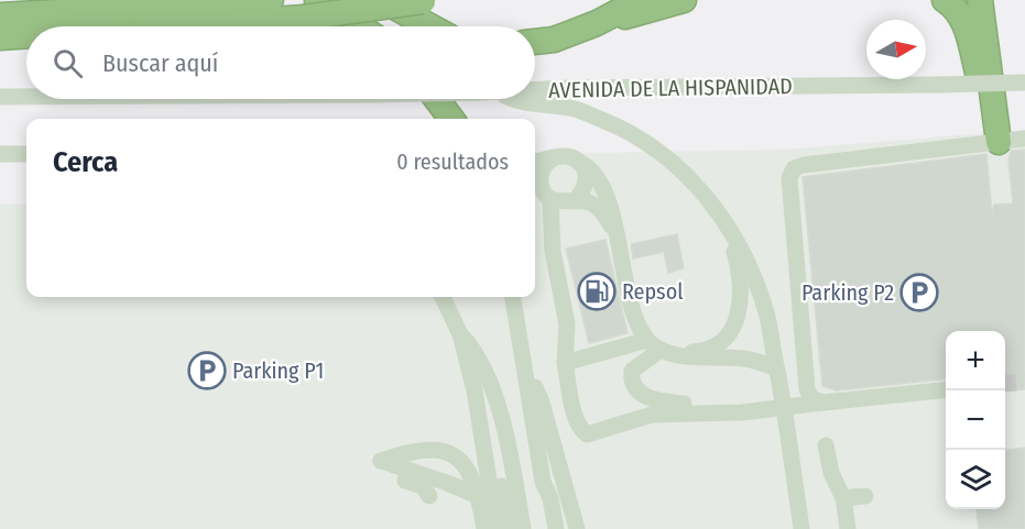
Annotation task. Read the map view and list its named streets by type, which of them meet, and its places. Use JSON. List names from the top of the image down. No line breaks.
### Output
{"streets":{"street":["AVENIDA DE LA HISPANIDAD"]},"places":{"fuel station":["Repsol"],"parking":["Parking P2","Parking P1"]},"north":"right","page":{"search":"Buscar aquí","heading":["Cerca","0 resultados"],"map_buttons":["+","−"]}}
